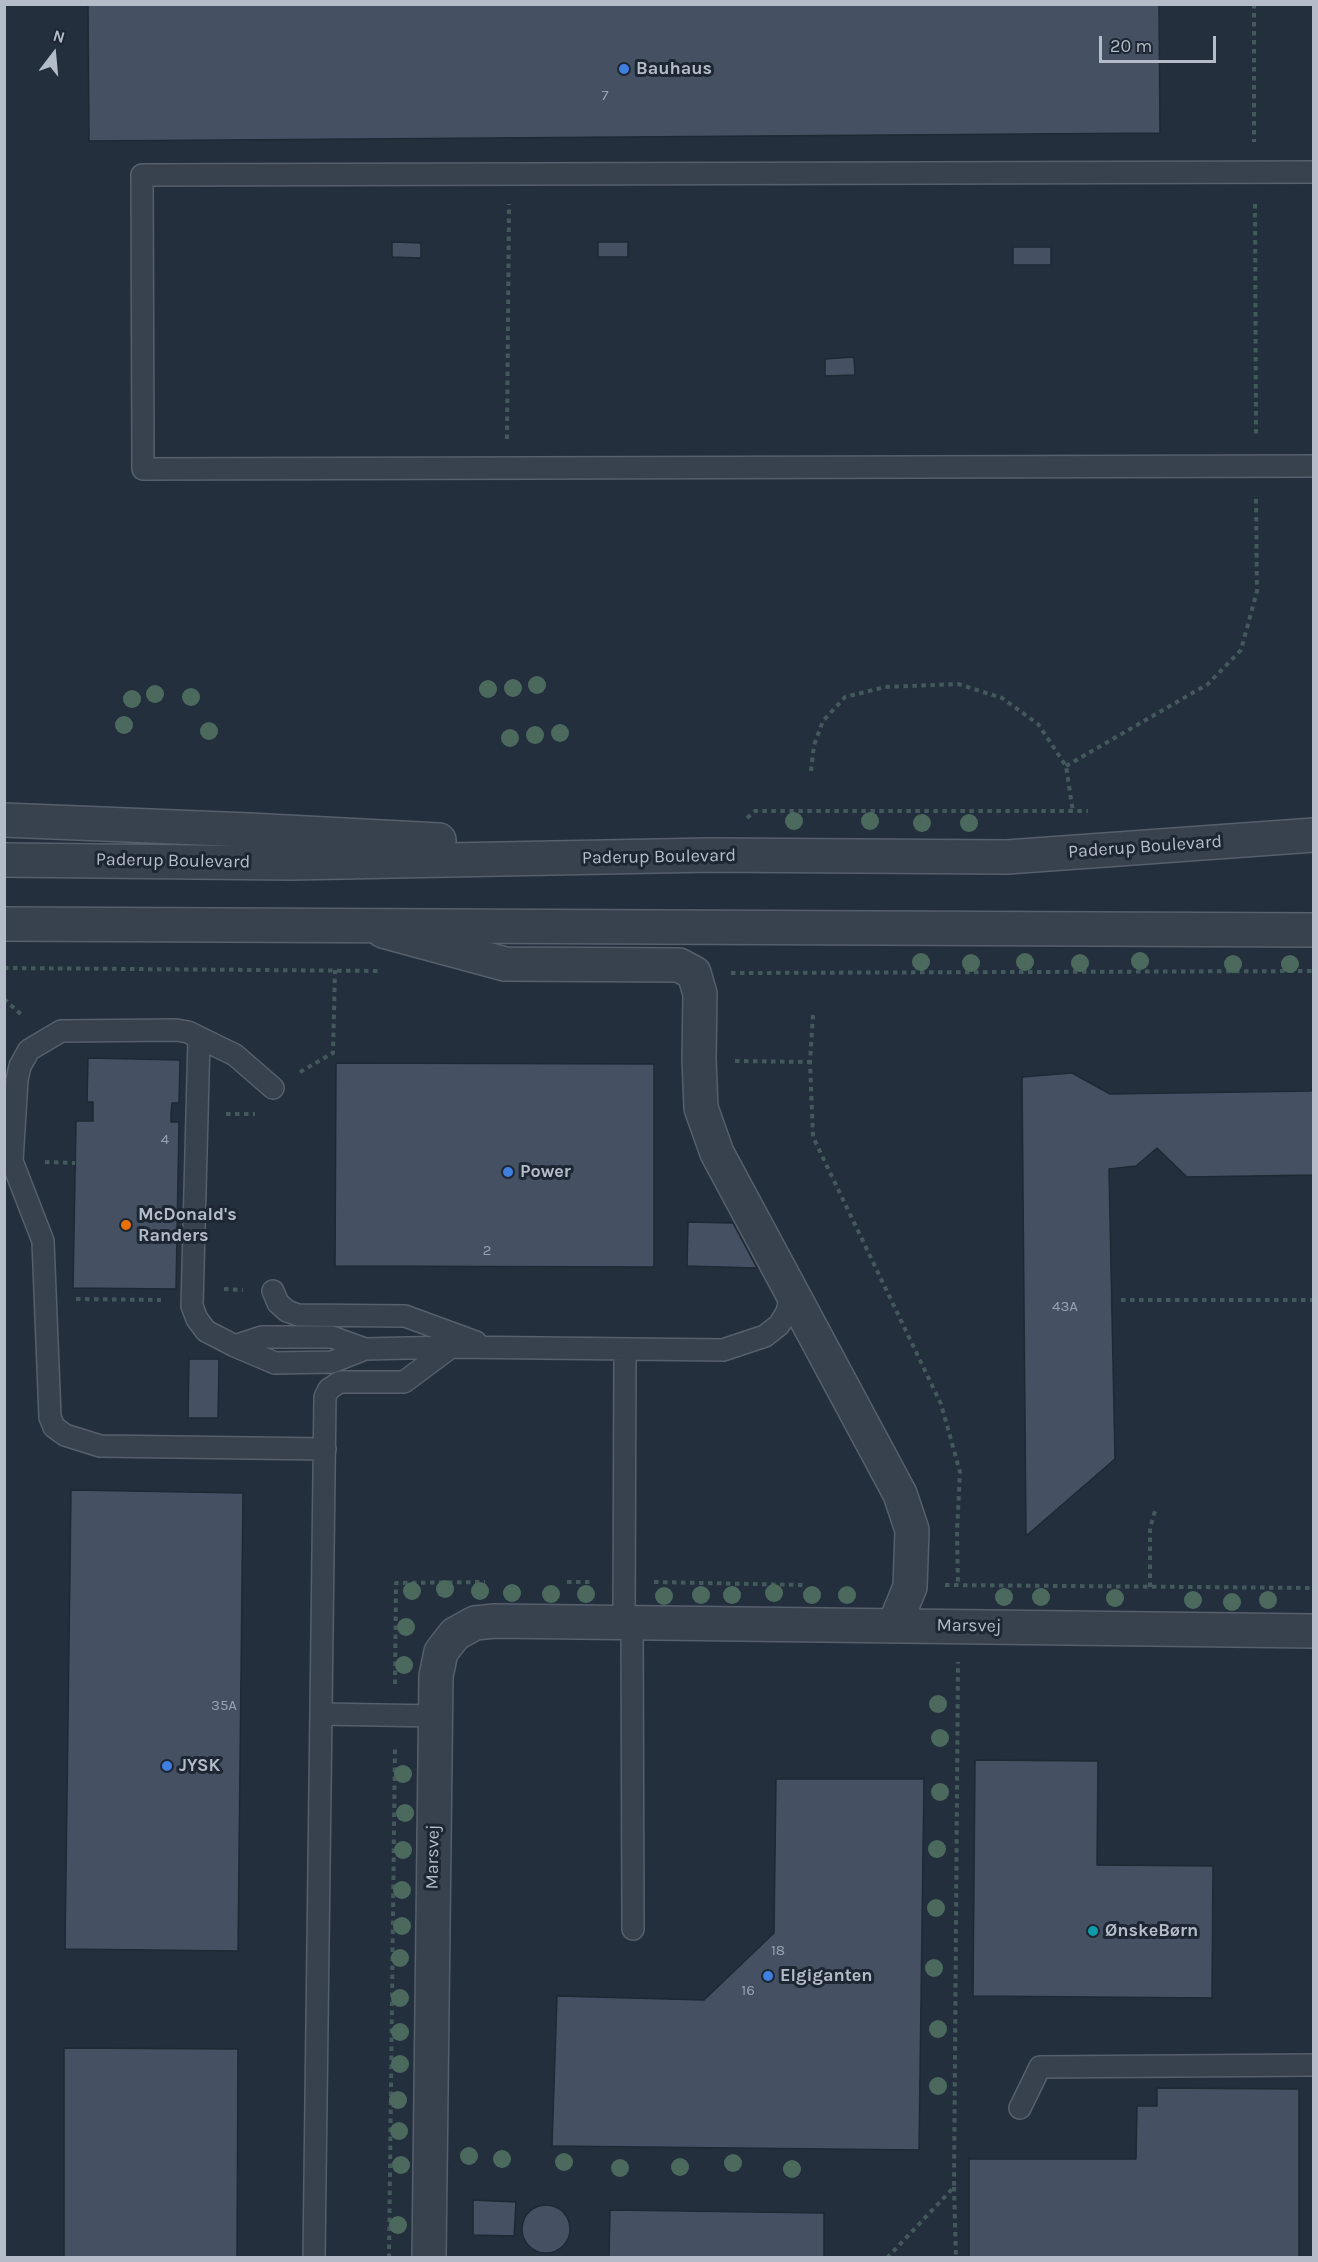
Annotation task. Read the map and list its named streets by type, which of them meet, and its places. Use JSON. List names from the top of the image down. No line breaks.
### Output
{"streets":{"street":["Paderup Boulevard","Marsvej"]},"places":["Bauhaus","Power","McDonald's Randers","JYSK","ØnskeBørn","Elgiganten"],"house_numbers":["7","4","2","43A","35A","18","16"],"scale_bar":"20 m","north":"top"}
